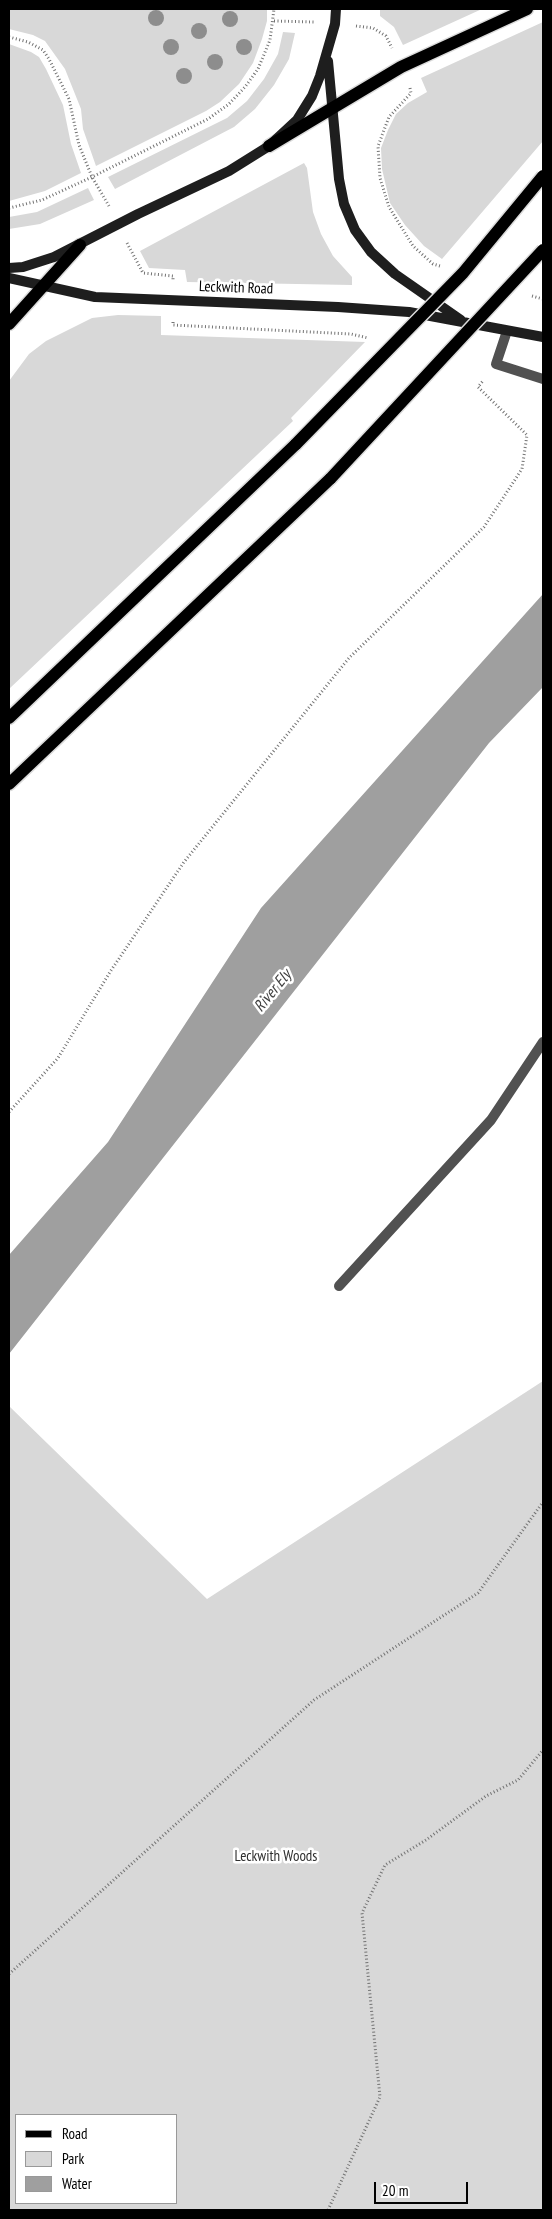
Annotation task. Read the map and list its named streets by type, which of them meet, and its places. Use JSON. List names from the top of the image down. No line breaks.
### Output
{"streets":{"main road":["Leckwith Road"]},"water":["River Ely"],"parks":["Leckwith Woods"],"legend":["Road","Park","Water"],"scale_bar":"20 m"}
